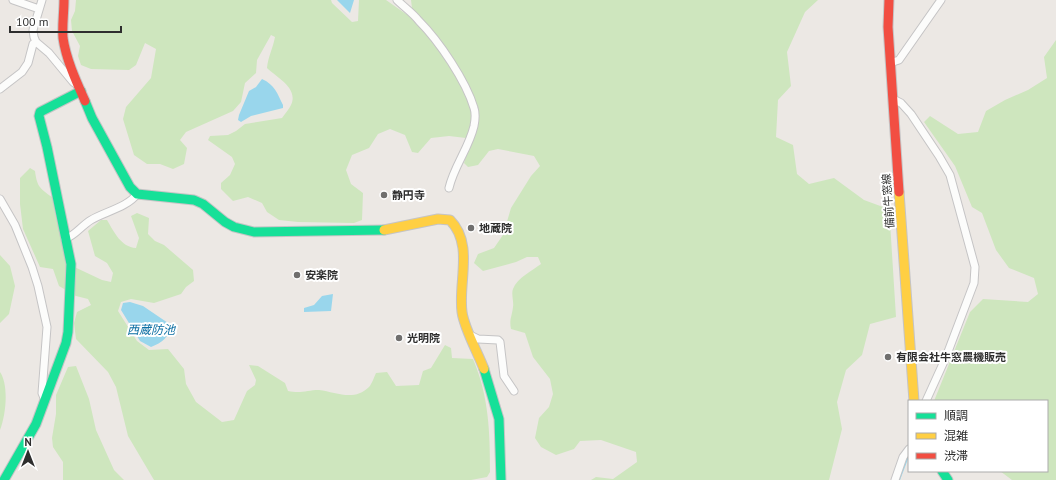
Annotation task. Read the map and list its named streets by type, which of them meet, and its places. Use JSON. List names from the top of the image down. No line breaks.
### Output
{"streets":{"street":["備前牛窓線"]},"water":["西蔵防池"],"places":["静円寺","地蔵院","安楽院","光明院","有限会社牛窓農機販売"],"legend":["順調","混雑","渋滞"],"scale_bar":"100 m","north":"top"}
